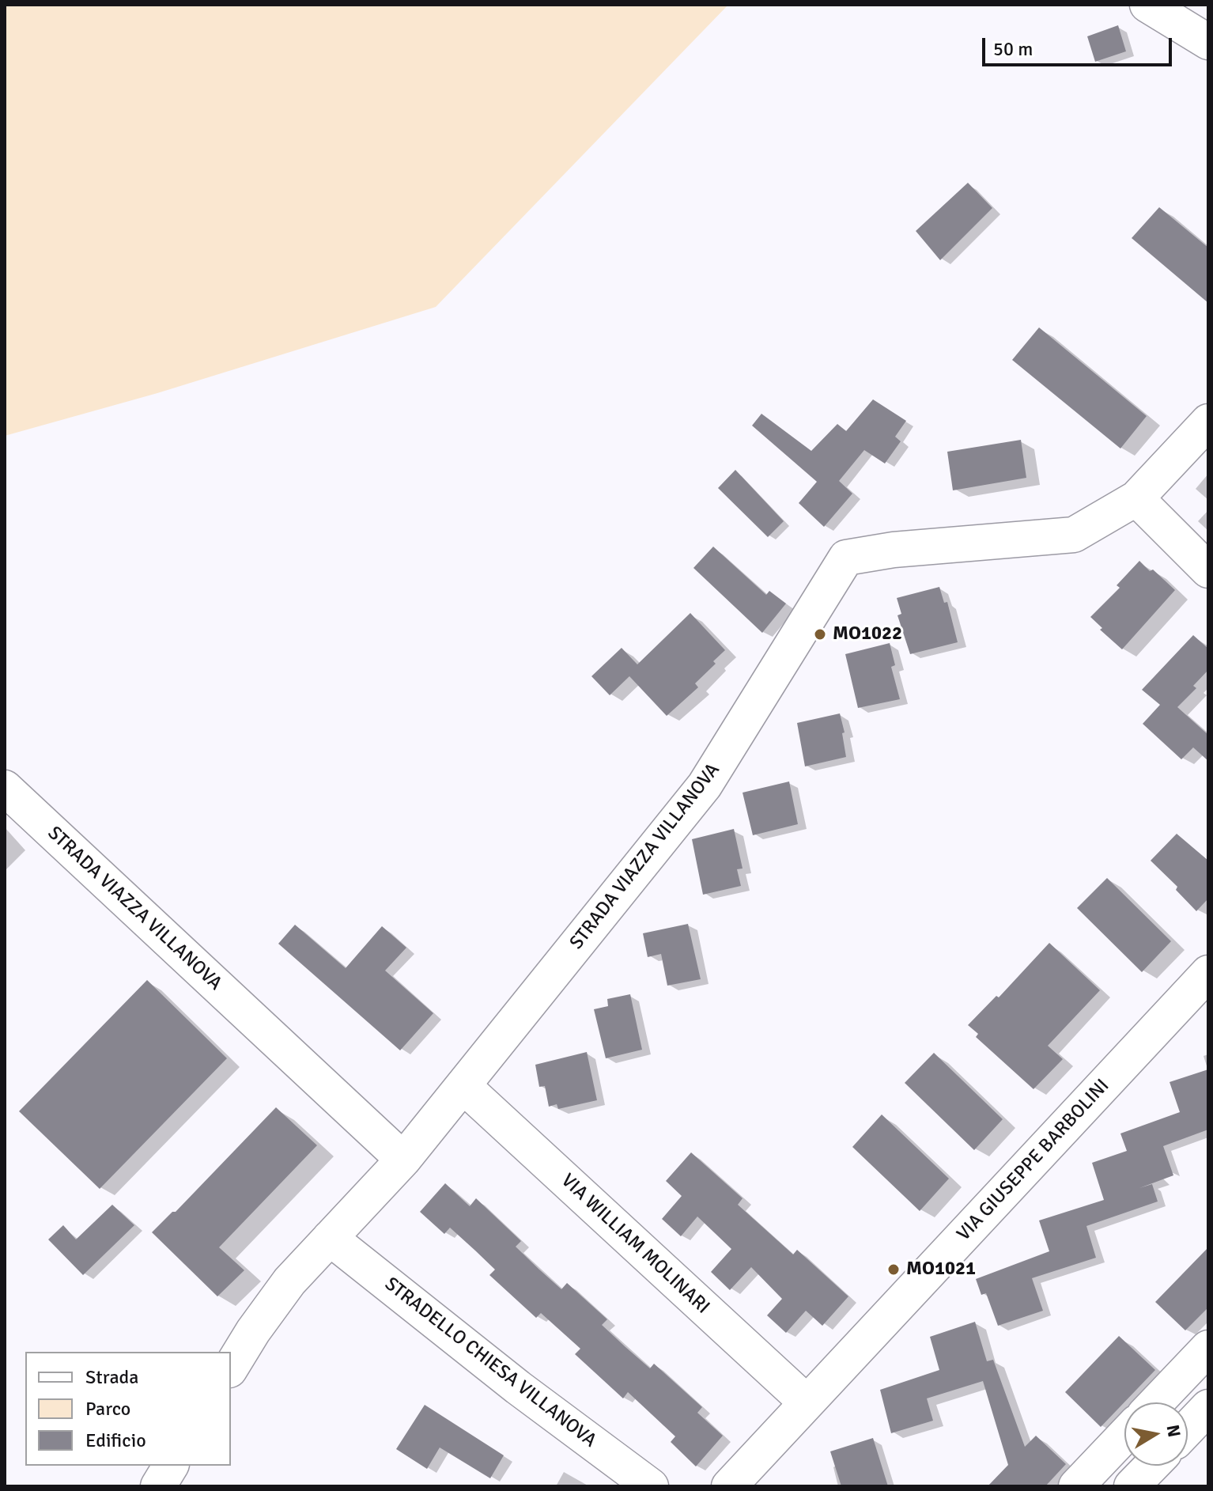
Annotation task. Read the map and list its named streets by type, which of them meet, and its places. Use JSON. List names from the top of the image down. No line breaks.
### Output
{"streets":{"street":["STRADA VIAZZA VILLANOVA","VIA GIUSEPPE BARBOLINI","VIA WILLIAM MOLINARI","STRADELLO CHIESA VILLANOVA"]},"crossings":[["STRADA VIAZZA VILLANOVA","VIA WILLIAM MOLINARI"],["STRADA VIAZZA VILLANOVA","STRADELLO CHIESA VILLANOVA"],["VIA GIUSEPPE BARBOLINI","VIA WILLIAM MOLINARI"]],"places":["MO1022","MO1021"],"legend":["Strada","Parco","Edificio"],"scale_bar":"50 m","north":"right"}
